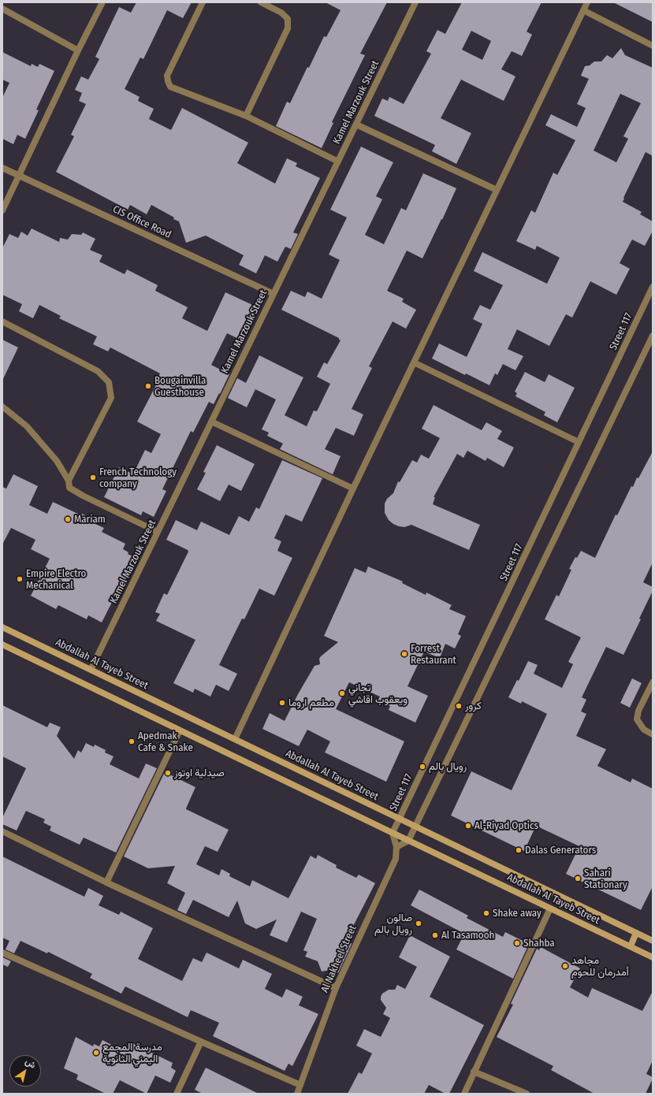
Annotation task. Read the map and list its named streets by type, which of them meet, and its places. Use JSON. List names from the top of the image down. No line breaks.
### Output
{"streets":{"main road":["Abdallah Al Tayeb Street"],"street":["Kamel Marzouk Street","CIS Office Road","Street 117","Al Nakheel Street"]},"crossings":[["Kamel Marzouk Street","CIS Office Road"],["Kamel Marzouk Street","Abdallah Al Tayeb Street"],["Street 117","Abdallah Al Tayeb Street"]],"places":["Bougainvilla Guesthouse","French Technology company","Mariam","Empire Electro Mechanical","Forrest Restaurant","تجاني ويعقوب اقاشي","مطعم اروما","كرور","Apedmak Cafe & Snake","رويال بالم","صيدلية اوتوز","Al-Riyad Optics","Dalas Generators","Sahari Stationary","Shake away","صالون رويال بالم","Al Tasamooh","Shahba","مجاهد أمدرمان للحوم","مدرسة المجمع اليمني الثانوية"],"north":"top right"}
